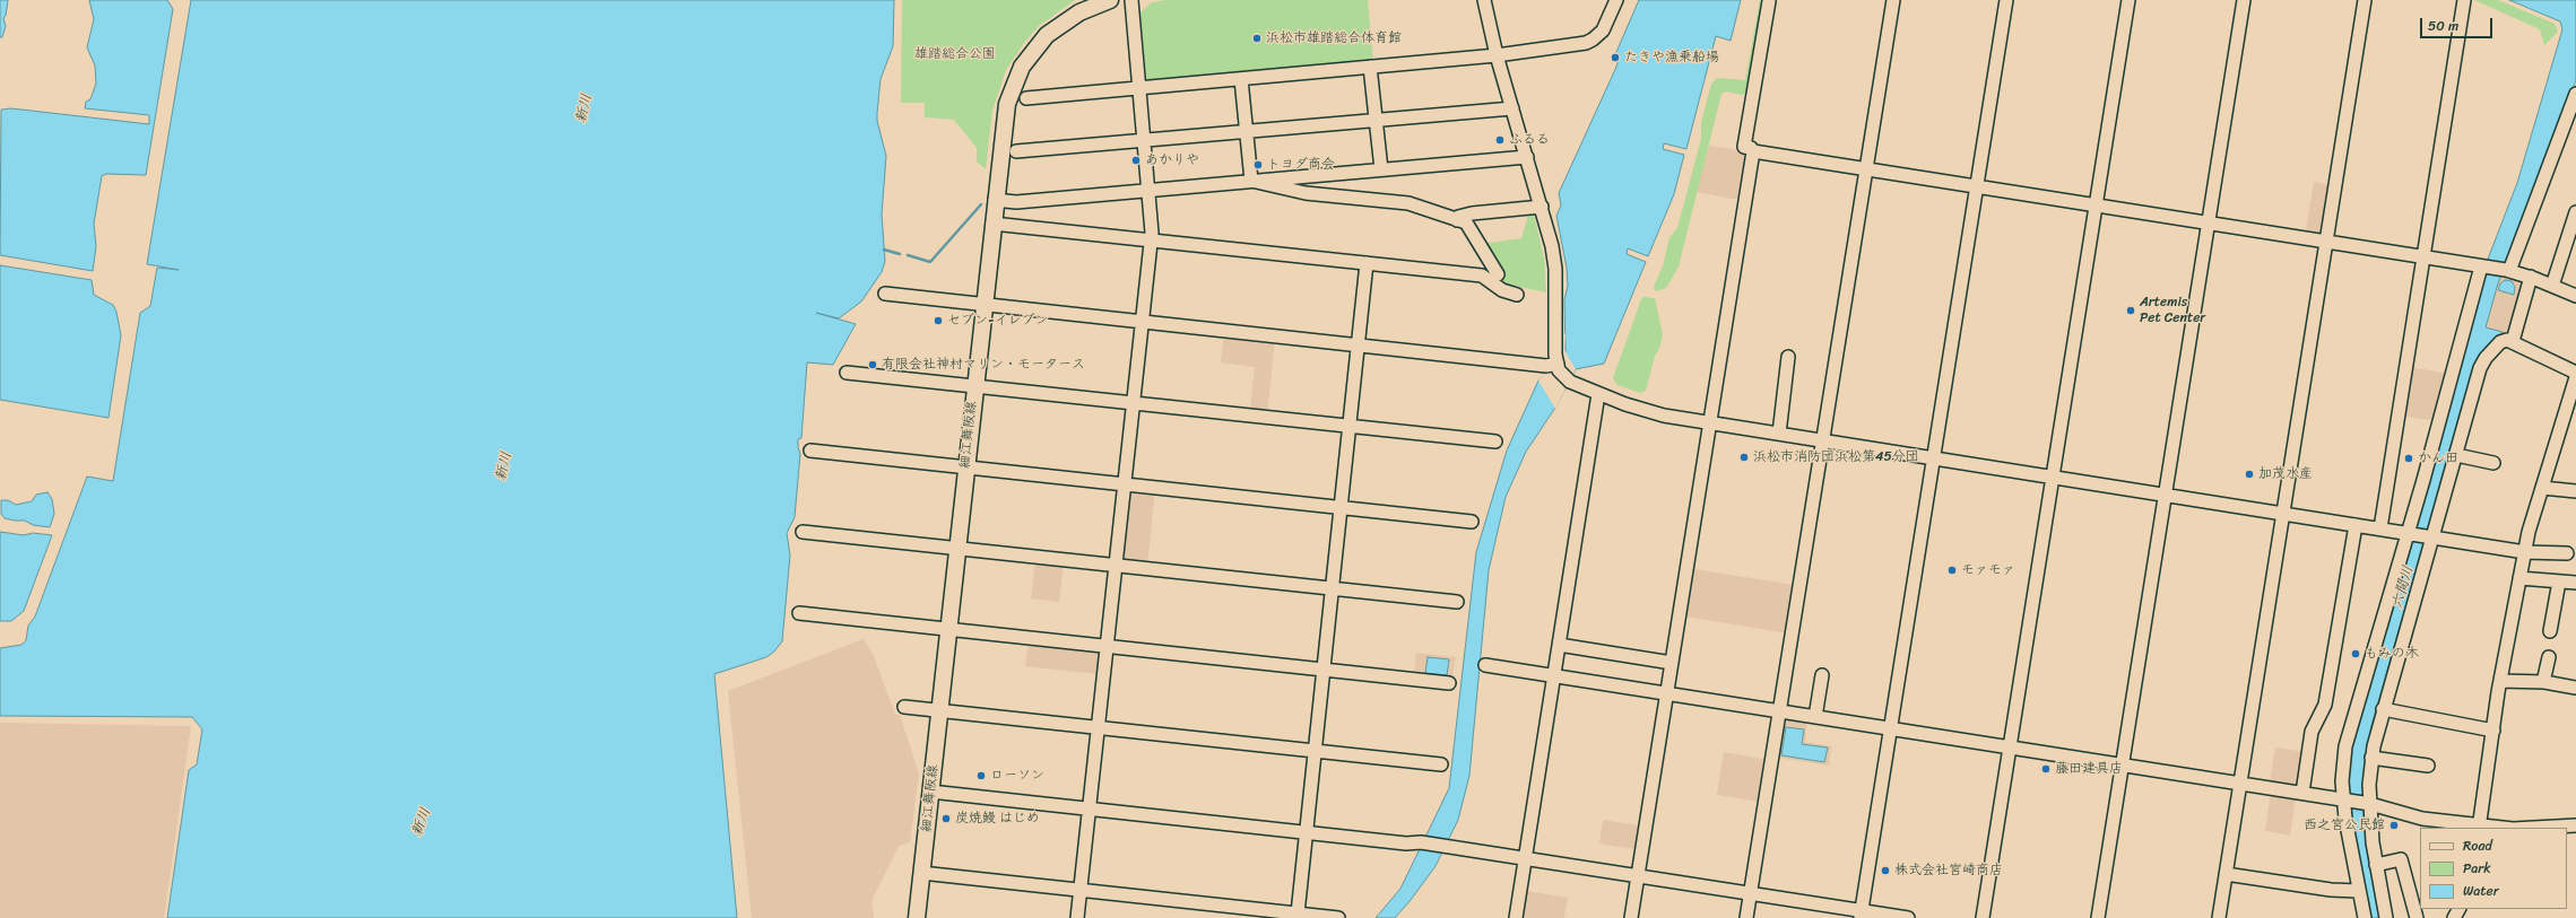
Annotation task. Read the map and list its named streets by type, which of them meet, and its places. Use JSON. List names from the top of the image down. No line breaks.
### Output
{"streets":{"main road":["細江舞阪線"]},"water":["新川","六間川"],"parks":["雄踏総合公園"],"places":["浜松市雄踏総合体育館","たきや漁乗船場","ふるる","あかりや","トヨダ商会","Artemis Pet Center","セブン-イレブン","有限会社神村マリン・モータース","浜松市消防団浜松第45分団","かん田","加茂水産","モァモァ","もみの木","藤田建具店","ローソン","炭焼鰻 はじめ","西之宮公民館","株式会社宮崎商店"],"legend":["Road","Park","Water"],"scale_bar":"50 m"}
